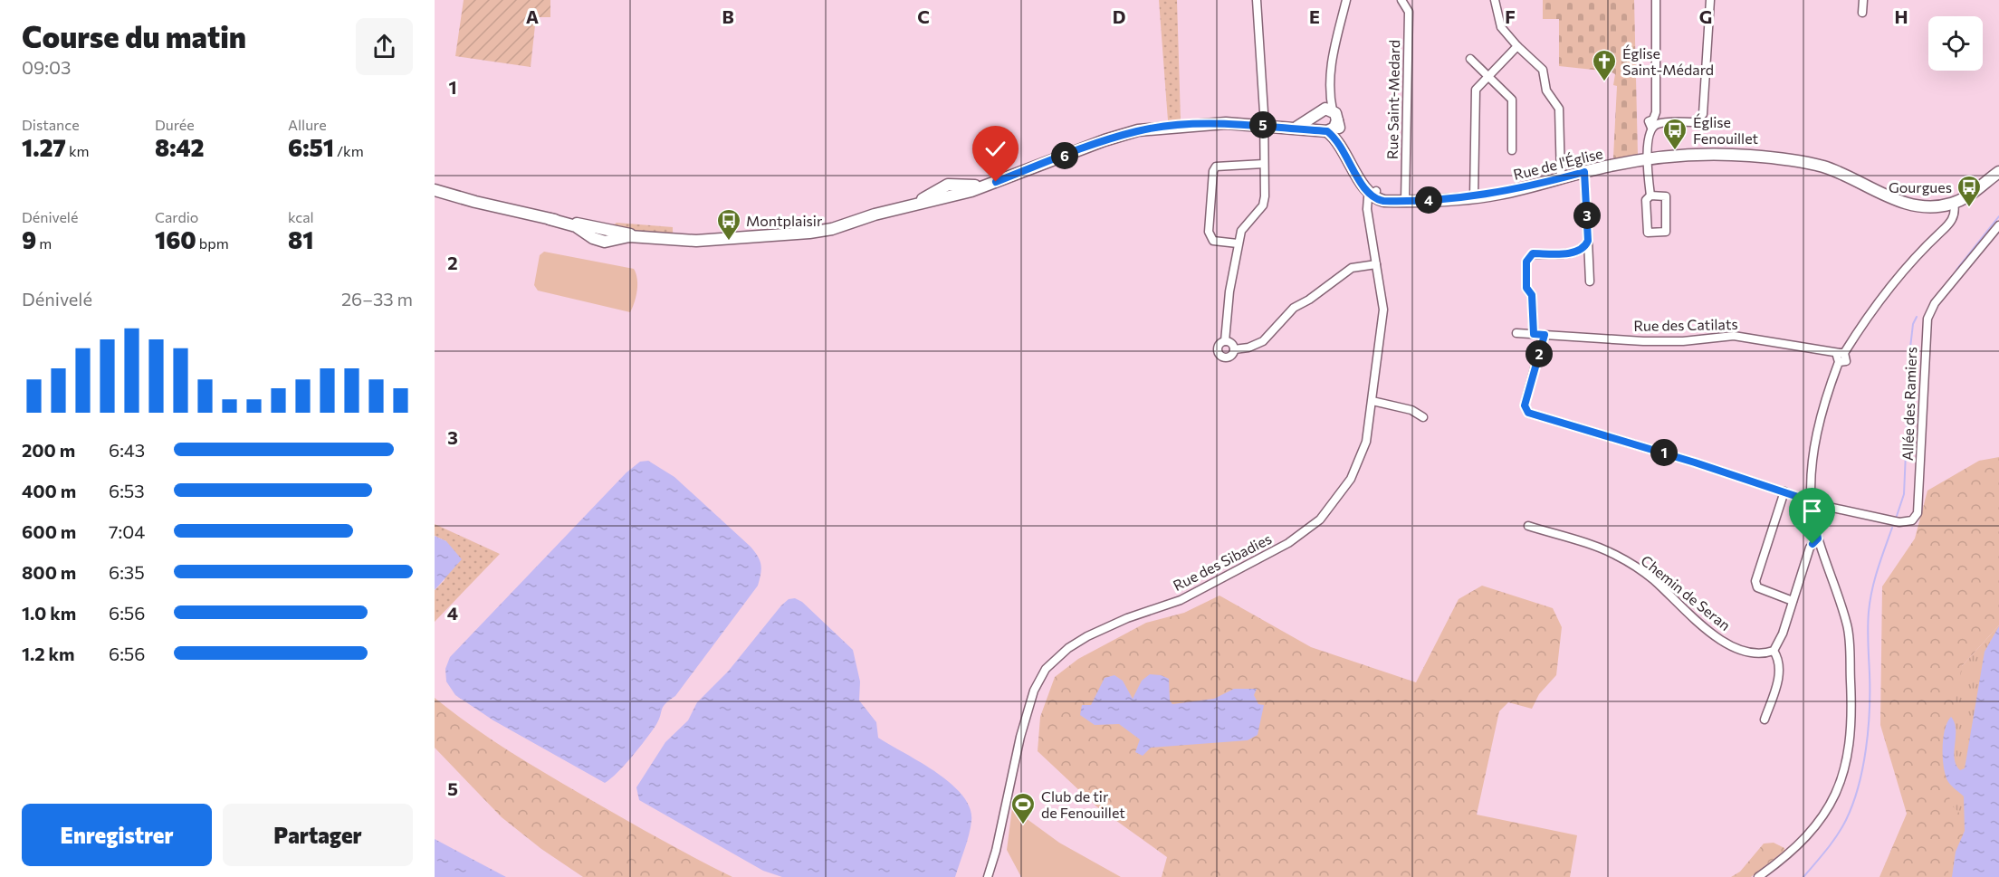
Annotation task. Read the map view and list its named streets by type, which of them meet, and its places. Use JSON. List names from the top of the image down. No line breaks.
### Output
{"streets":{"main road":["Rue de l'Église"],"street":["Rue Saint-Medard","Rue des Catilats","Allée des Ramiers","Rue des Sibadies","Chemin de Seran"]},"crossings":[["Rue Saint-Medard","Rue de l'Église"],["Rue de l'Église","Rue des Sibadies"]],"places":{"church":["Église Saint-Médard"],"bus stop":["Église Fenouillet","Gourgues","Montplaisir"],"sports":["Club de tir de Fenouillet"]},"page":{"heading":["Course du matin","09:03"],"stats":[["Distance","1.27 km"],["Durée","8:42"],["Allure","6:51 /km"],["Dénivelé","9 m"],["Cardio","160 bpm"],["kcal","81"]],"pins":["5","6","4","3","2","1"],"chart":["Dénivelé","26–33 m"],"list":[{"name":"200 m","note":"6:43"},{"name":"400 m","note":"6:53"},{"name":"600 m","note":"7:04"},{"name":"800 m","note":"6:35"},{"name":"1.0 km","note":"6:56"},{"name":"1.2 km","note":"6:56"}],"buttons":["Enregistrer","Partager"]},"grid":{"columns":["A","B","C","D","E","F","G","H"],"rows":["1","2","3","4","5"]}}
